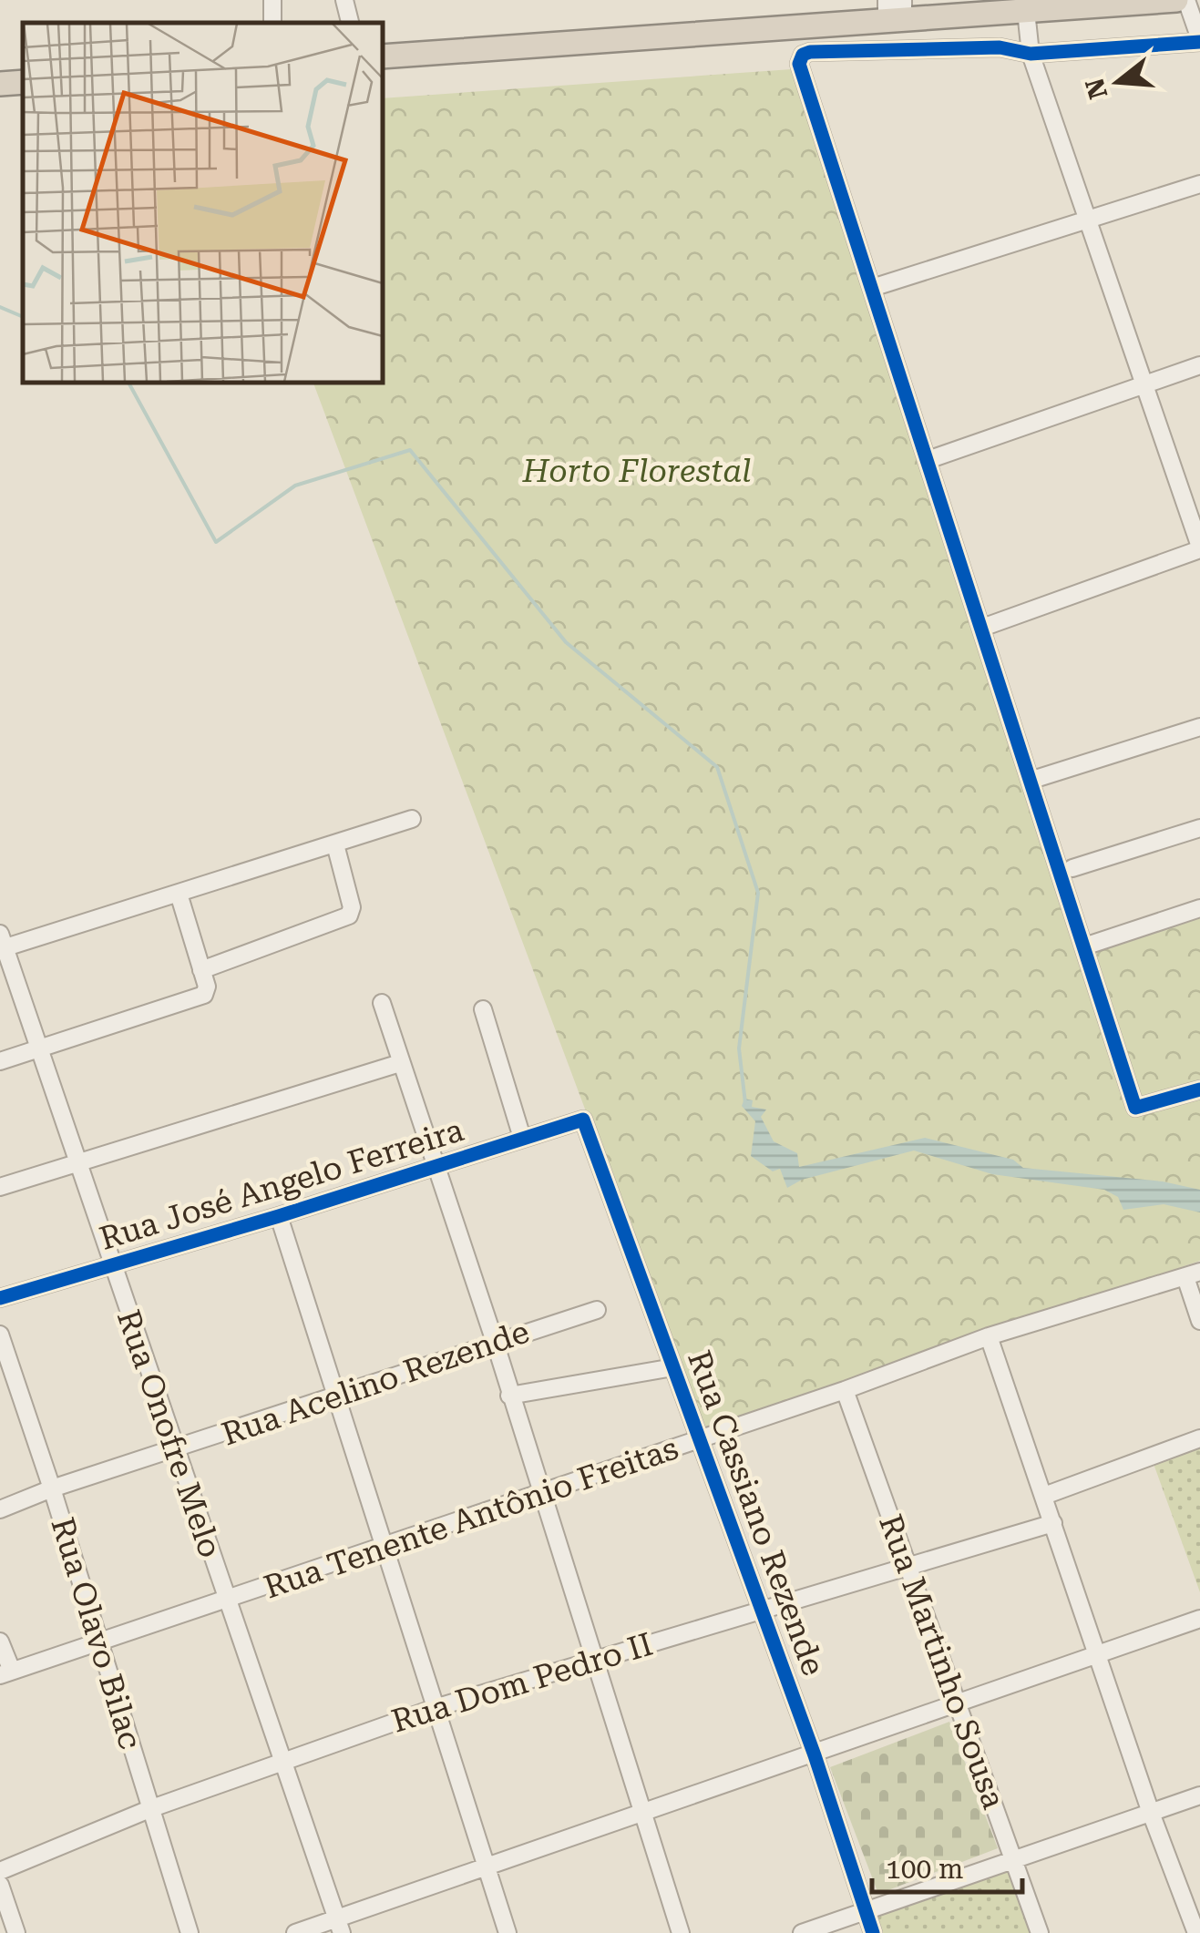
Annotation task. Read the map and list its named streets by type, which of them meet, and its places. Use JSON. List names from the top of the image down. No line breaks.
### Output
{"streets":{"street":["Rua José Angelo Ferreira","Rua Acelino Rezende","Rua Onofre Melo","Rua Cassiano Rezende","Rua Tenente Antônio Freitas","Rua Olavo Bilac","Rua Martinho Sousa","Rua Dom Pedro II"]},"crossings":[["Rua José Angelo Ferreira","Rua Onofre Melo"],["Rua José Angelo Ferreira","Rua Cassiano Rezende"],["Rua Acelino Rezende","Rua Onofre Melo"],["Rua Acelino Rezende","Rua Olavo Bilac"],["Rua Onofre Melo","Rua Tenente Antônio Freitas"],["Rua Onofre Melo","Rua Dom Pedro II"],["Rua Cassiano Rezende","Rua Tenente Antônio Freitas"],["Rua Cassiano Rezende","Rua Dom Pedro II"],["Rua Tenente Antônio Freitas","Rua Olavo Bilac"],["Rua Tenente Antônio Freitas","Rua Martinho Sousa"],["Rua Olavo Bilac","Rua Dom Pedro II"],["Rua Martinho Sousa","Rua Dom Pedro II"]],"parks":["Horto Florestal"],"scale_bar":"100 m","north":"left"}
